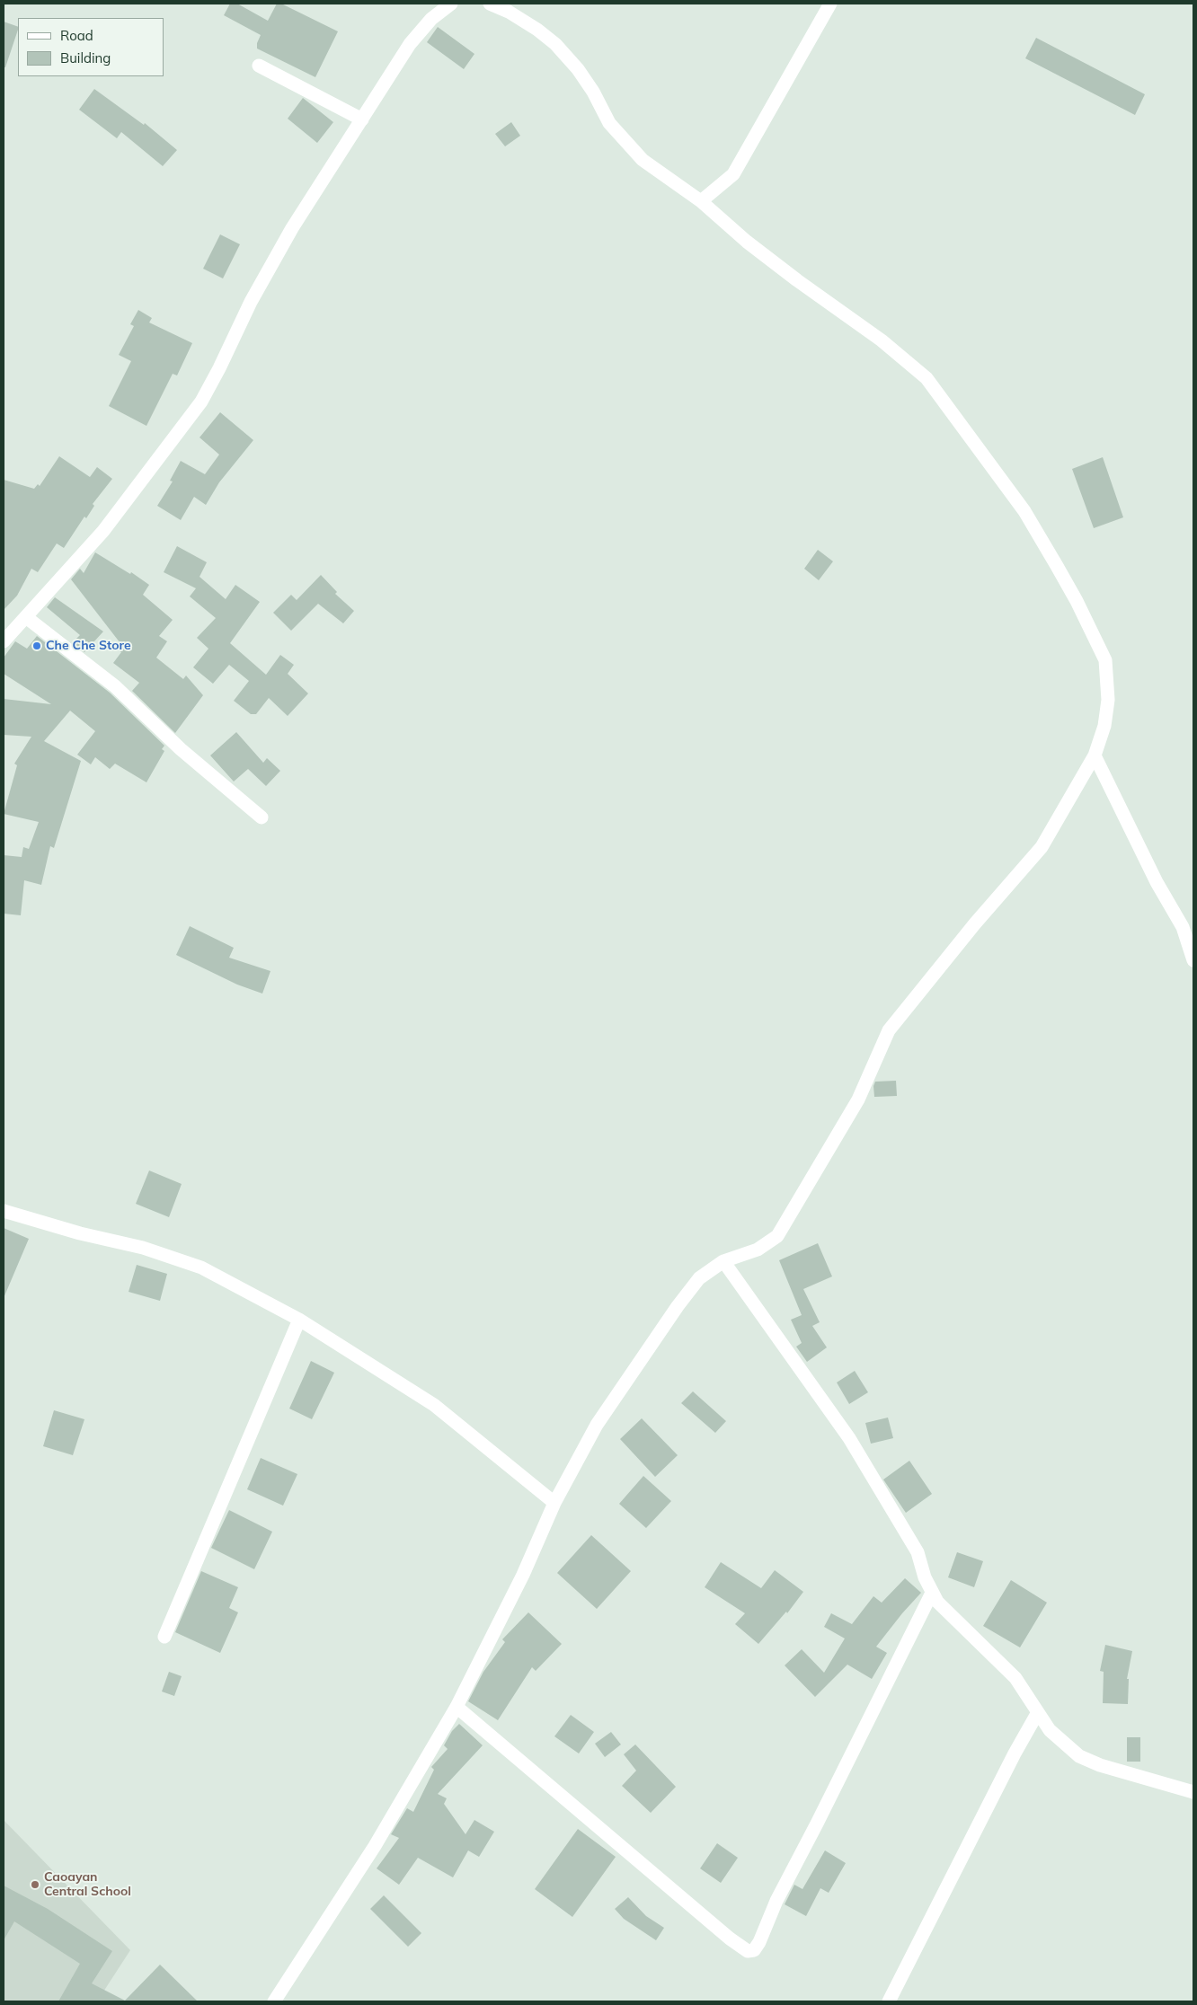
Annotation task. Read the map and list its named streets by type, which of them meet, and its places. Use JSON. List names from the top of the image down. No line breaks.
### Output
{"places":["Che Che Store","Caoayan Central School"],"legend":["Road","Building"]}
